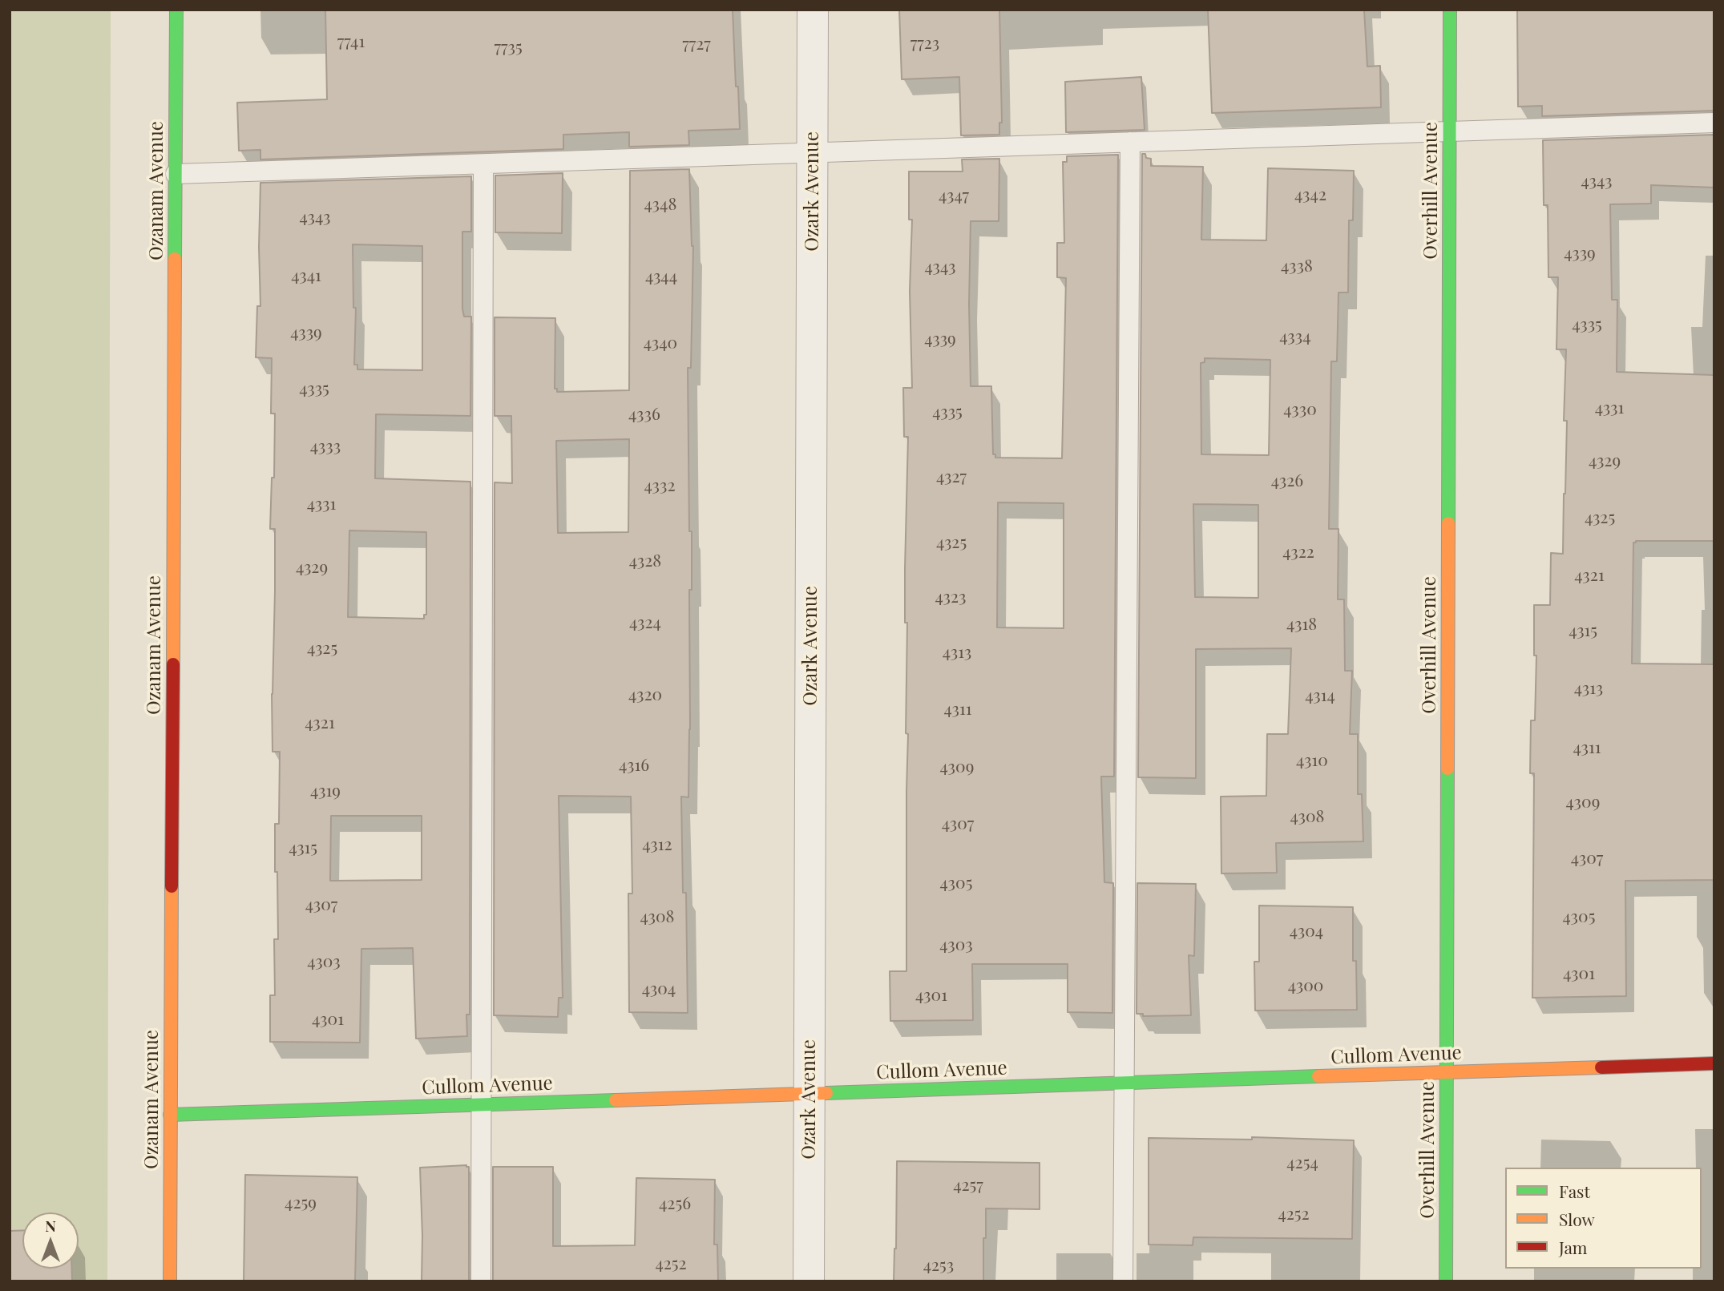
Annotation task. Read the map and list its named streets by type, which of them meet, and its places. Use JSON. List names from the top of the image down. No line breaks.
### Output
{"streets":{"street":["Ozanam Avenue","Overhill Avenue","Ozark Avenue","Cullom Avenue"]},"crossings":[["Ozanam Avenue","Cullom Avenue"],["Overhill Avenue","Cullom Avenue"],["Ozark Avenue","Cullom Avenue"]],"house_numbers":["7741","7723","7727","7735","4343","4342","4347","4348","4343","4339","4338","4343","4341","4344","4335","4339","4334","4339","4340","4335","4331","4330","4335","4336","4333","4329","4327","4326","4332","4331","4325","4325","4322","4328","4329","4321","4323","4324","4318","4315","4325","4313","4313","4320","4314","4311","4321","4311","4310","4316","4309","4319","4309","4308","4307","4312","4315","4307","4305","4307","4308","4305","4304","4303","4303","4301","4300","4304","4301","4301","4254","4257","4259","4256","4252","4252","4253"],"legend":["Fast","Slow","Jam"],"north":"top"}
